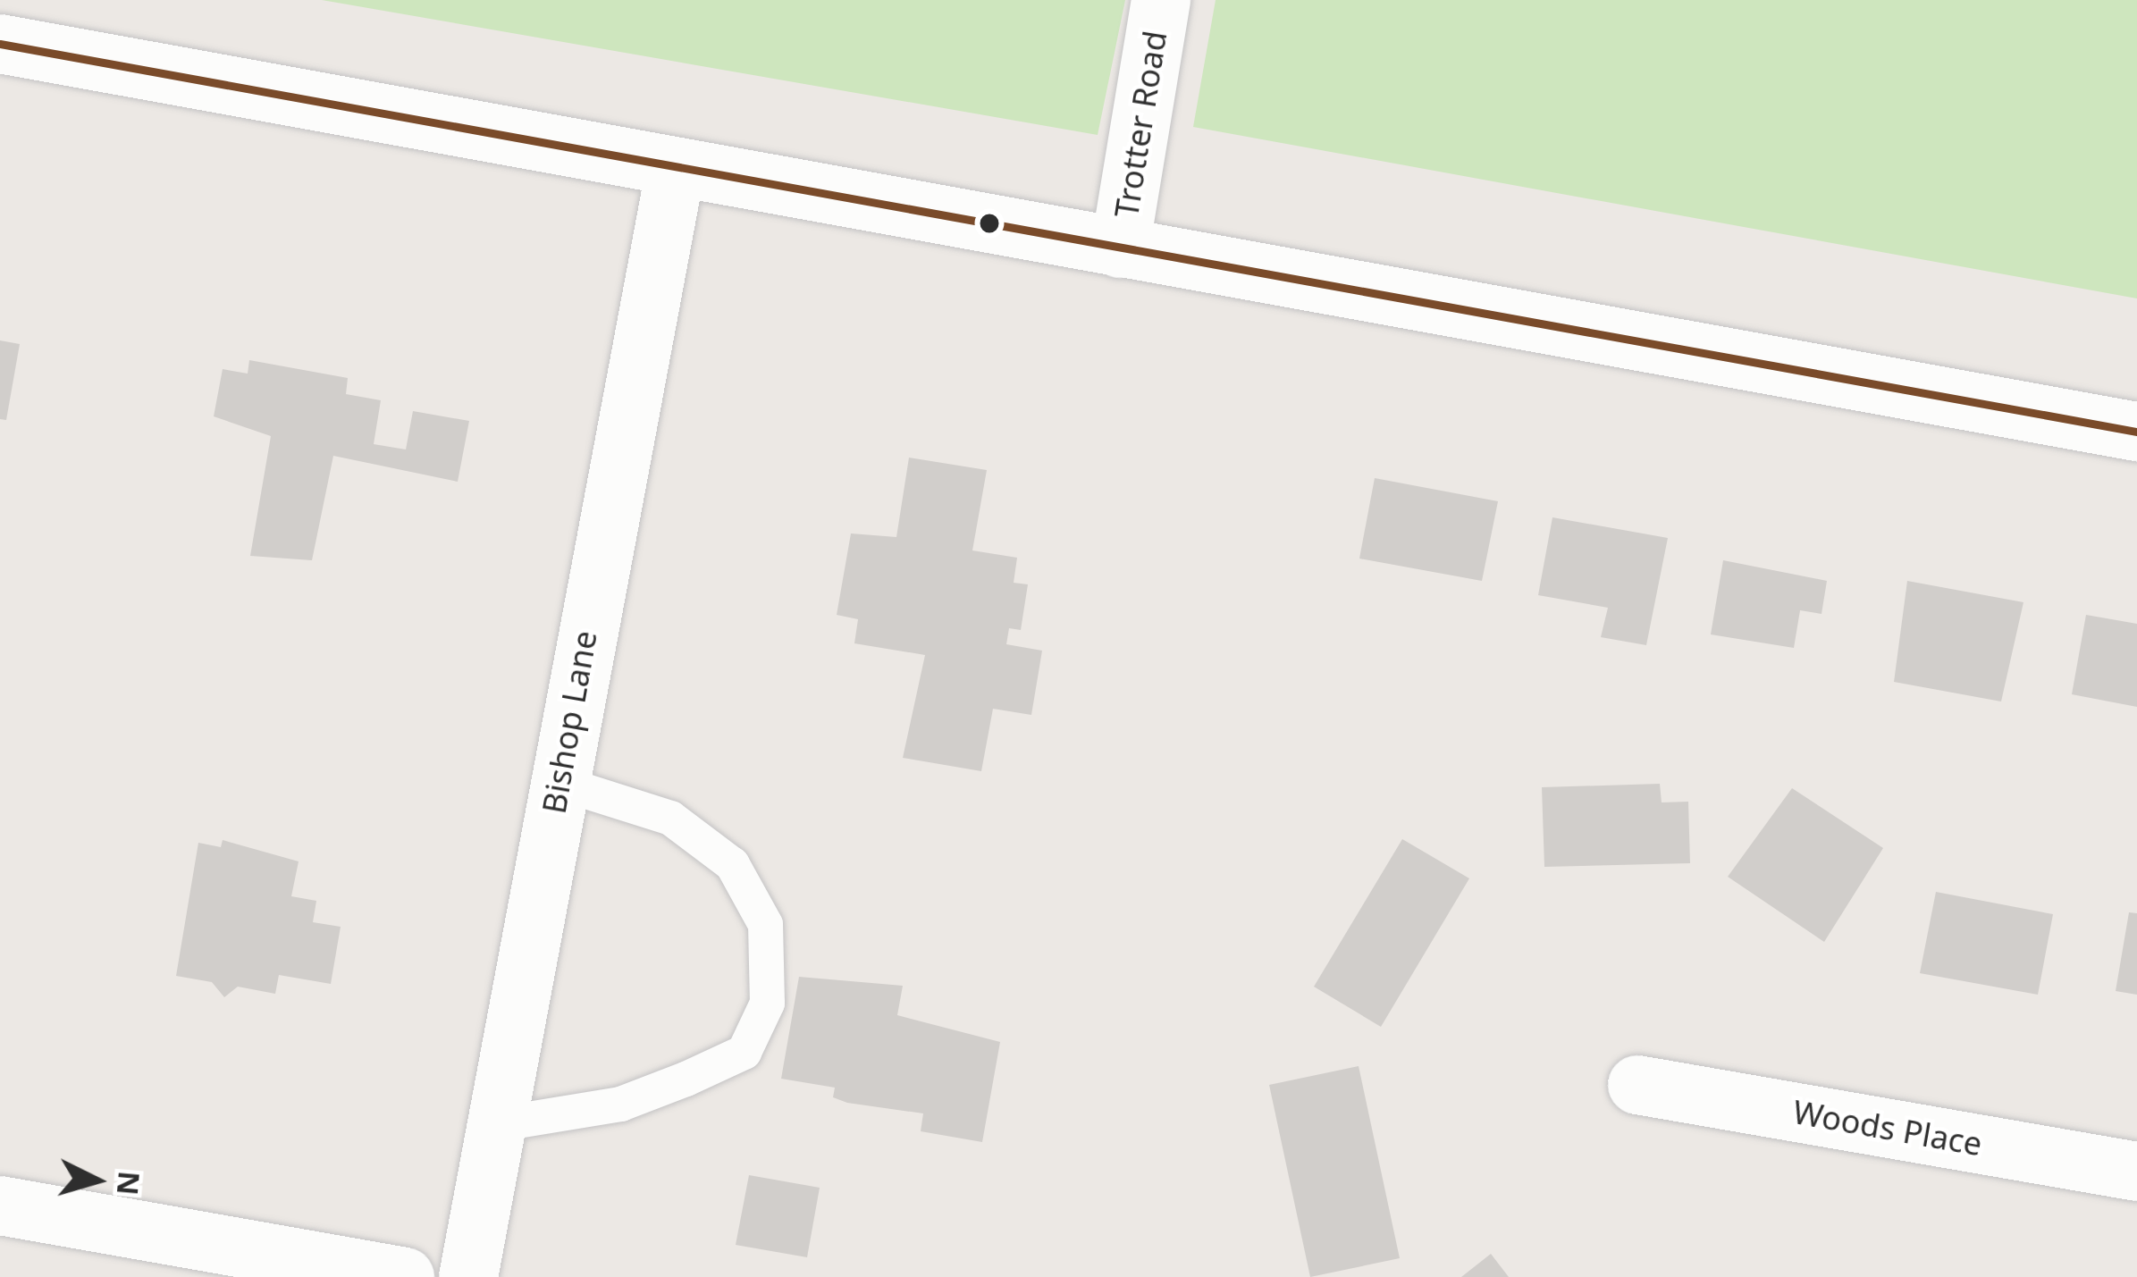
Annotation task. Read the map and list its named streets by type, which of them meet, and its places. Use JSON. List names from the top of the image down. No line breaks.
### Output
{"streets":{"street":["Trotter Road","Bishop Lane","Woods Place"]},"north":"right"}
